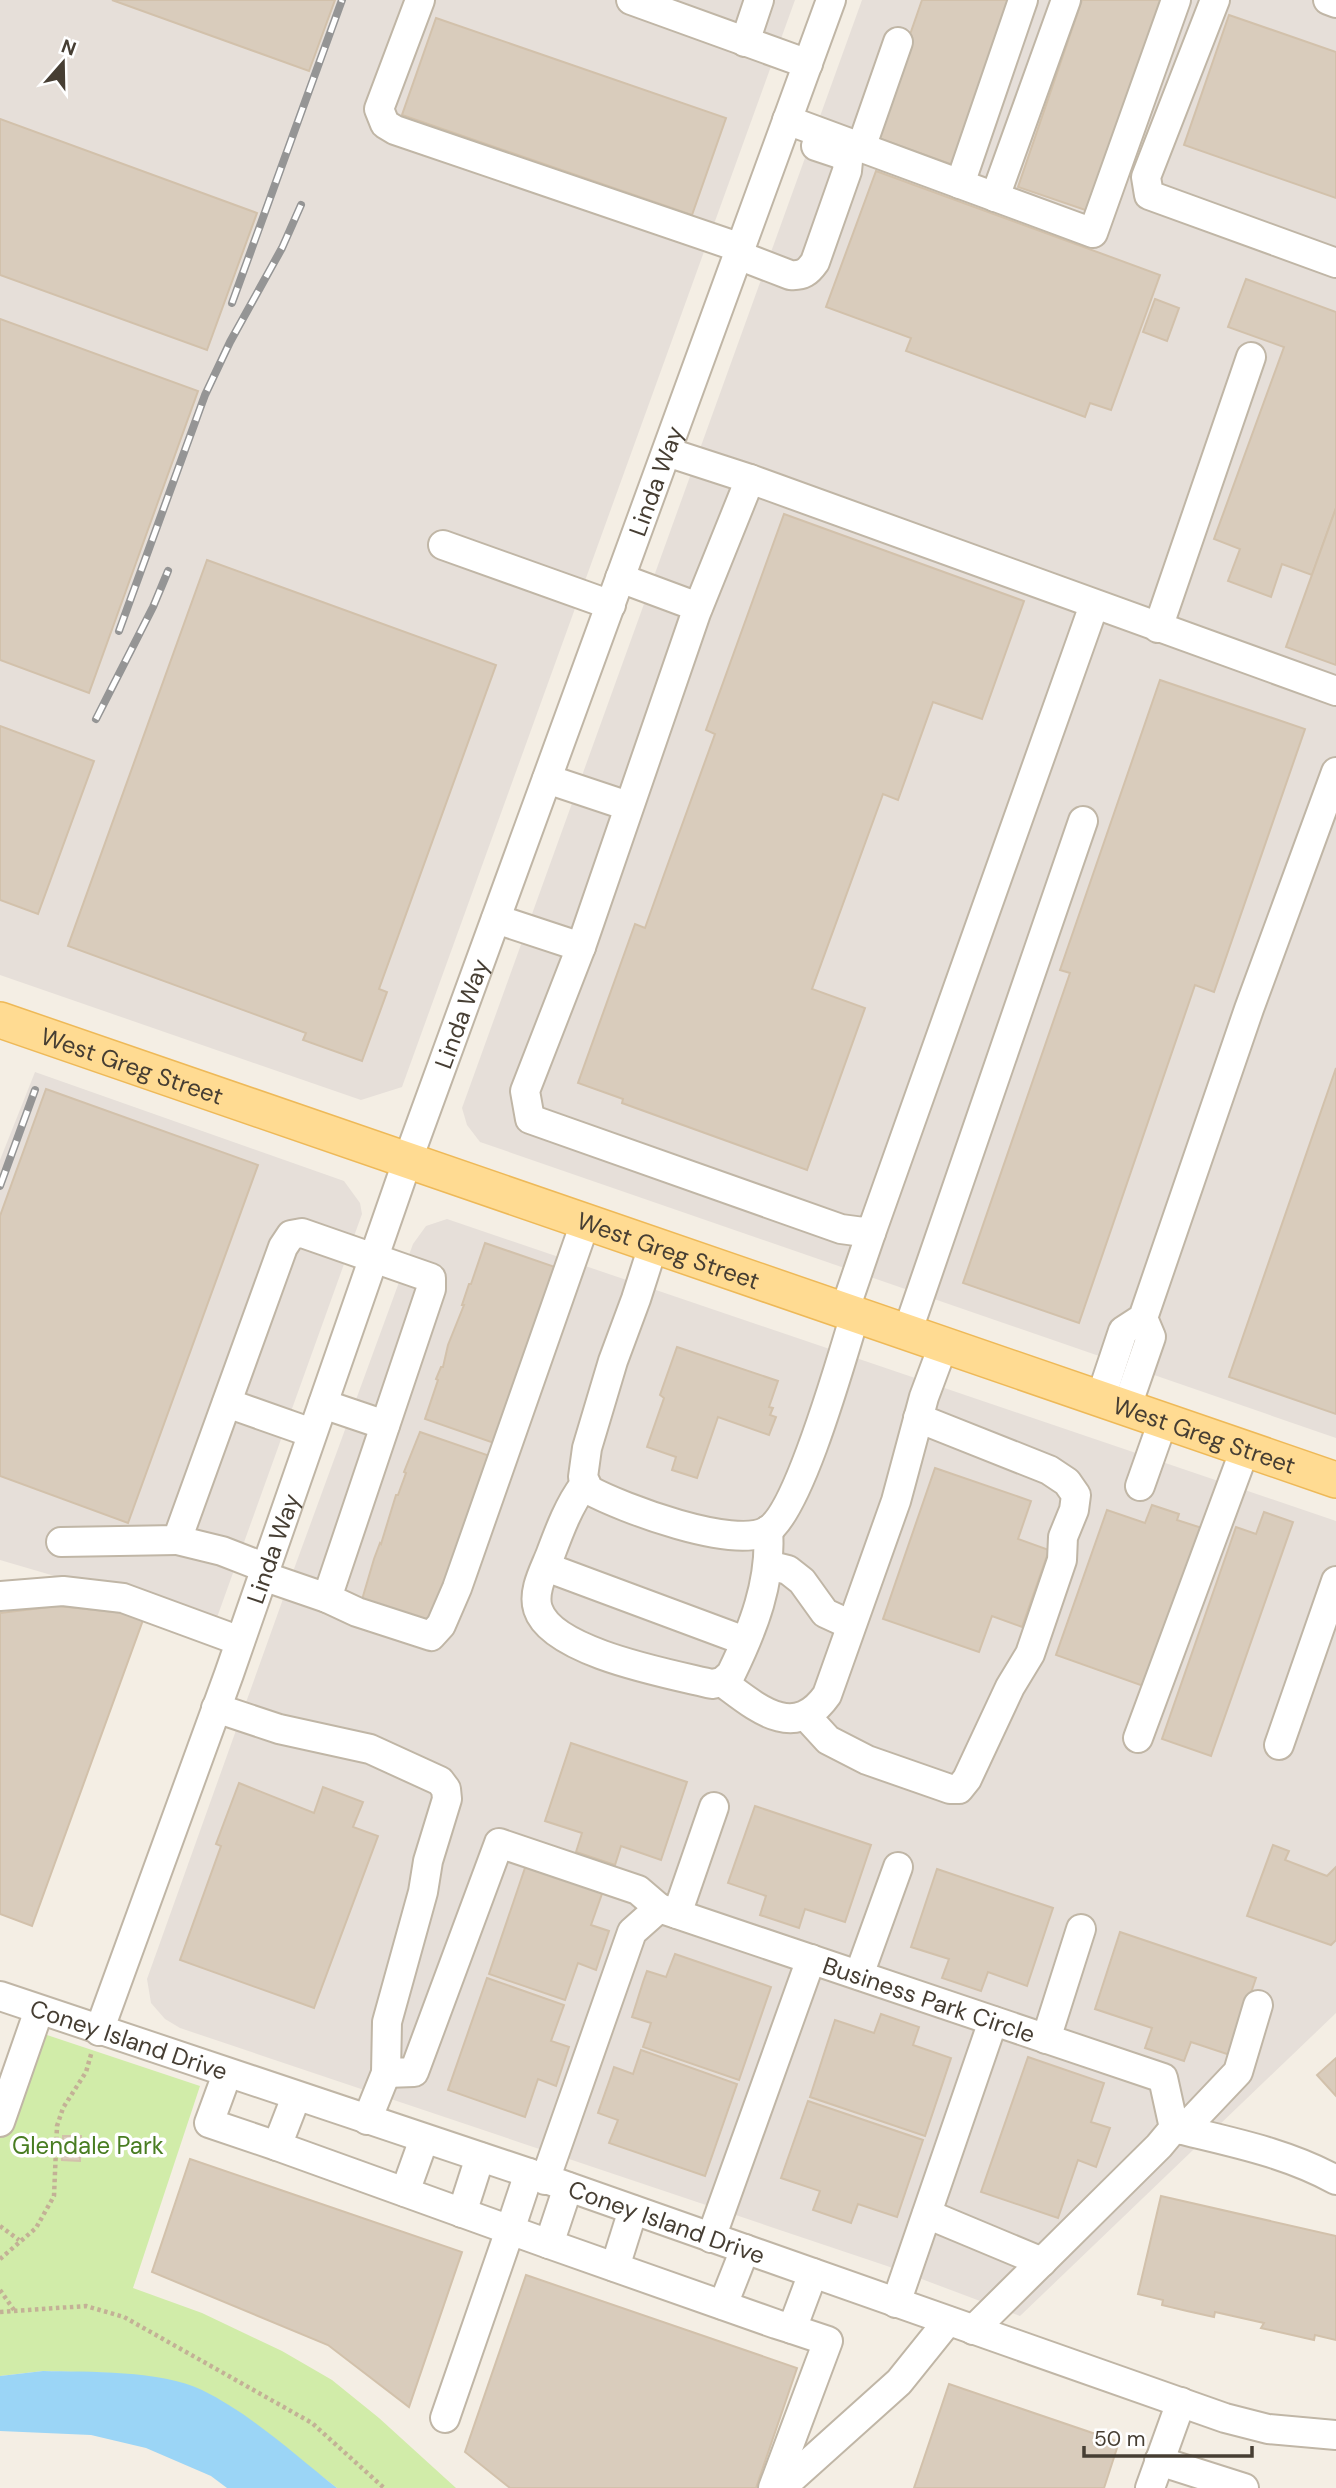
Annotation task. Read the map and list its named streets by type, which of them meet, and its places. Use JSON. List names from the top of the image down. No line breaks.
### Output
{"streets":{"main road":["West Greg Street"],"street":["Linda Way","Business Park Circle","Coney Island Drive"]},"crossings":[["Linda Way","West Greg Street"],["Linda Way","Coney Island Drive"]],"parks":["Glendale Park"],"scale_bar":"50 m","north":"top"}
